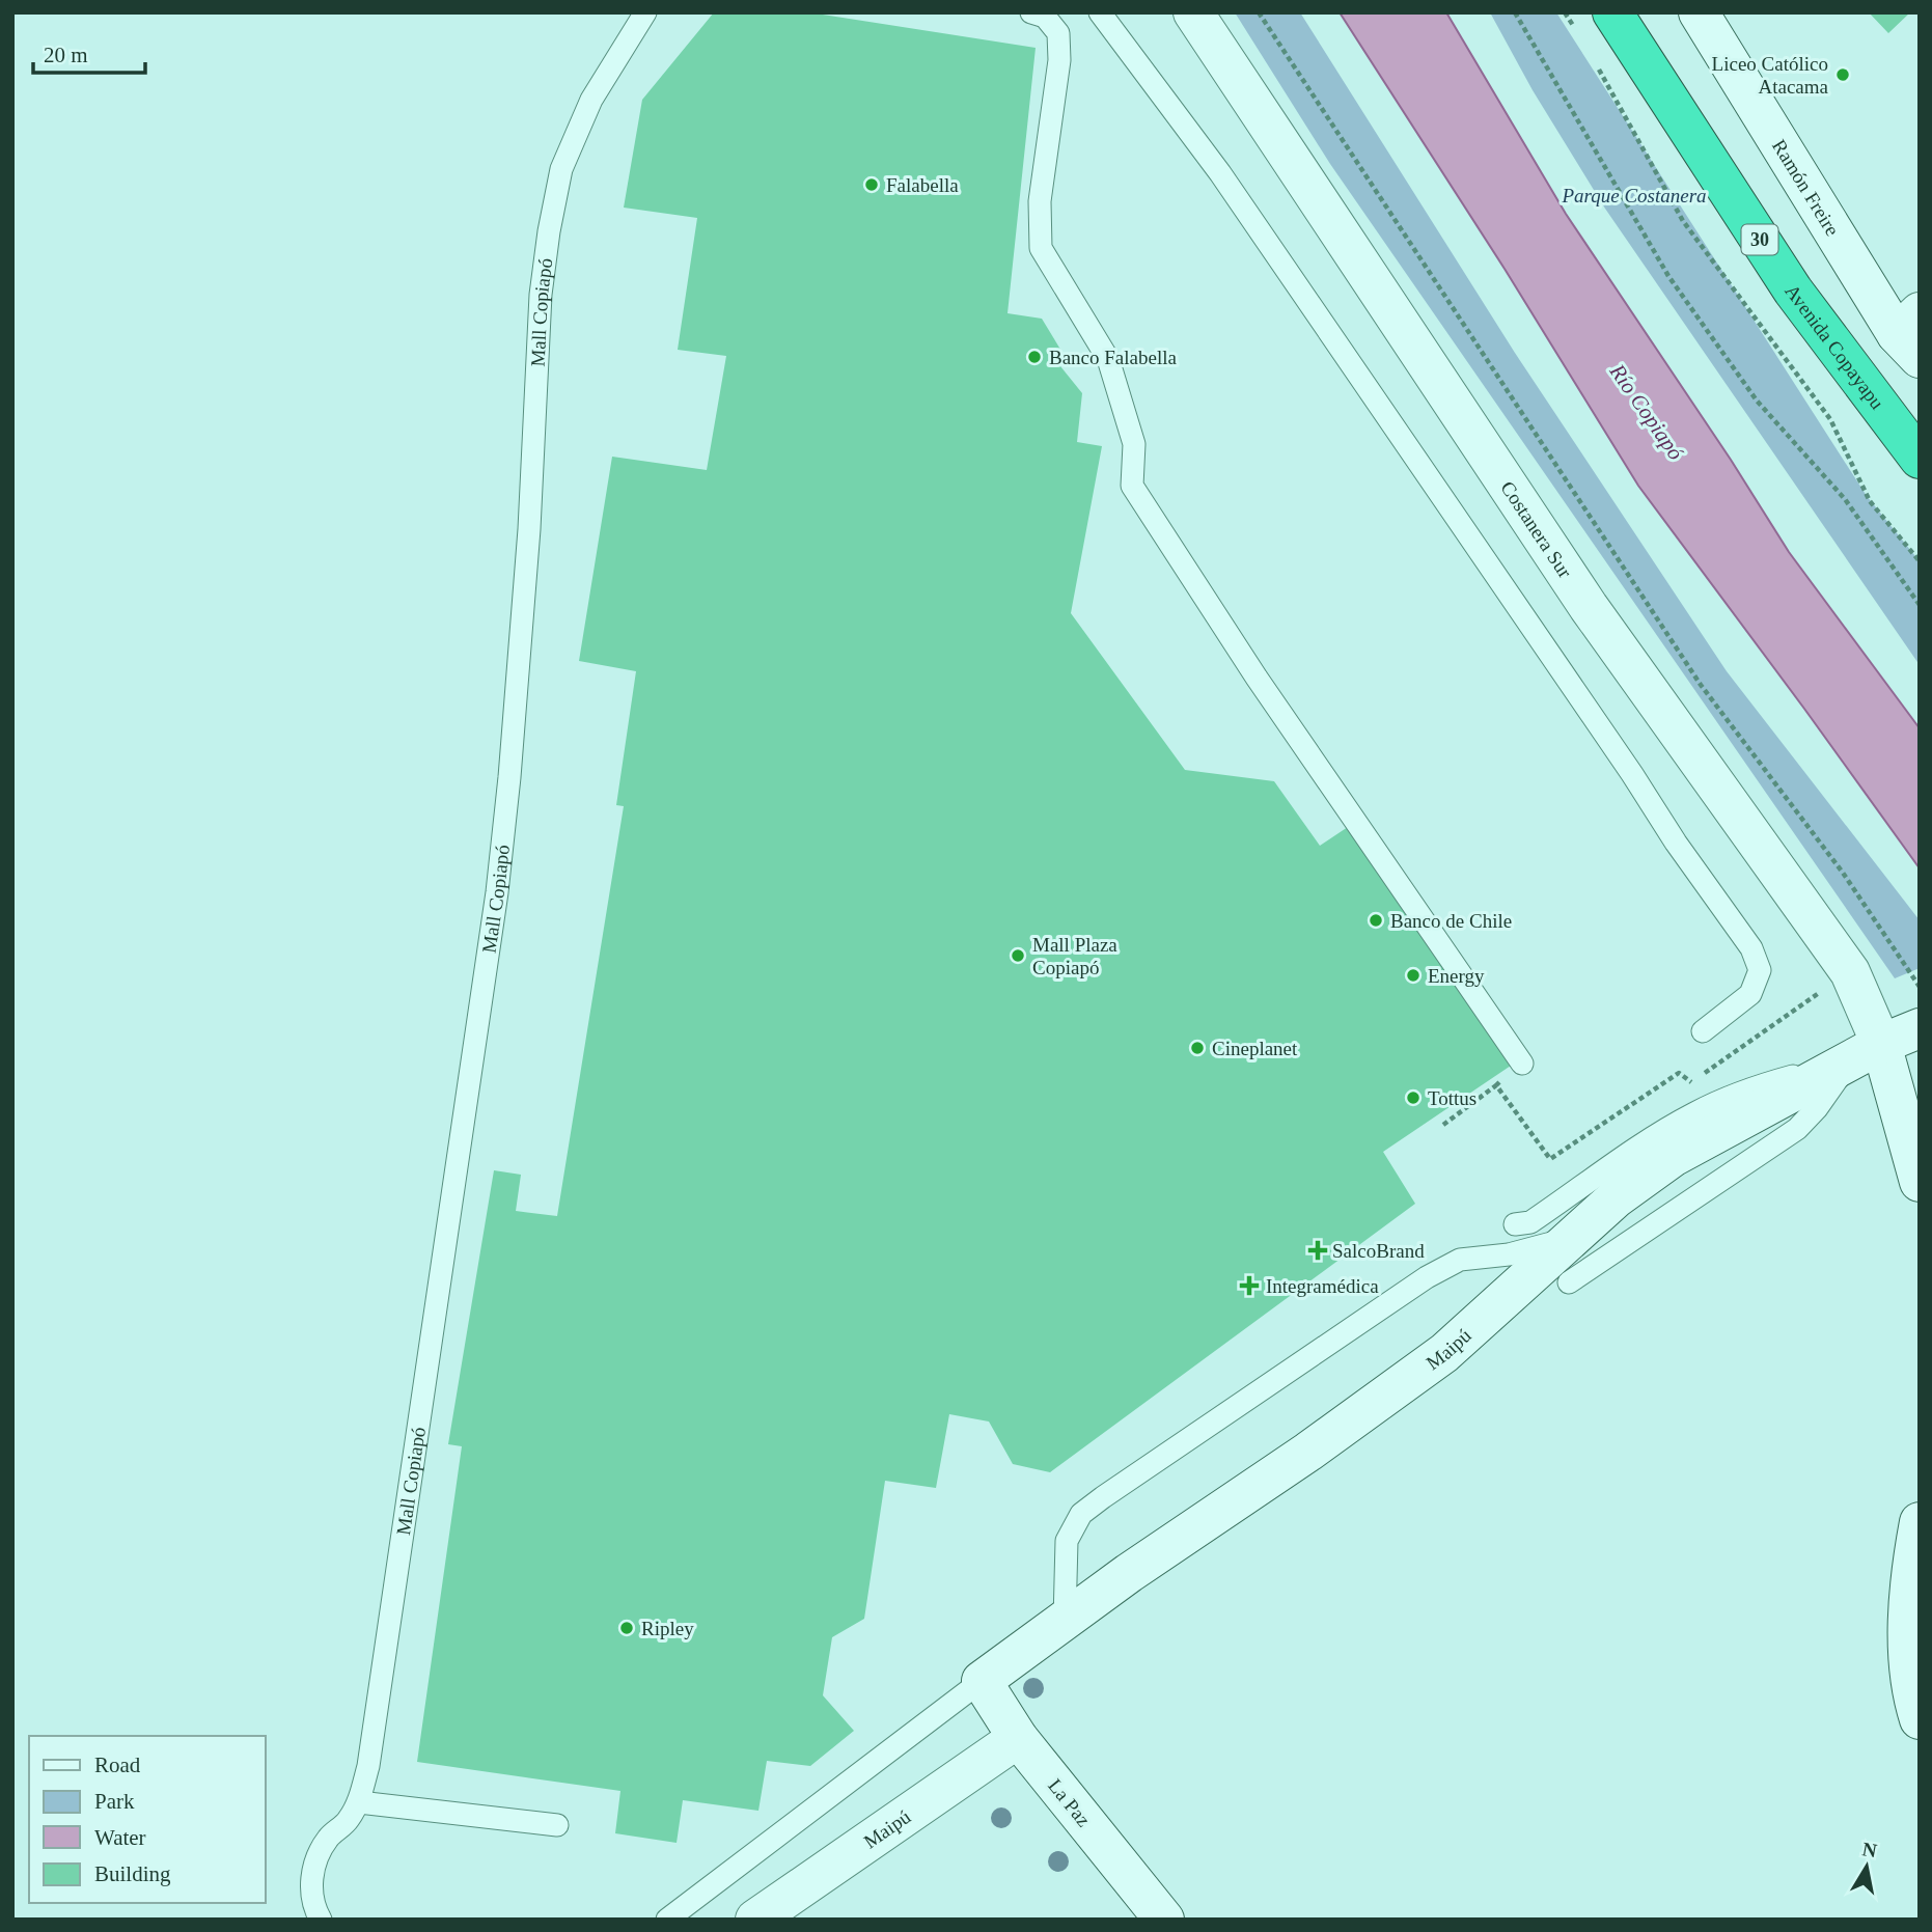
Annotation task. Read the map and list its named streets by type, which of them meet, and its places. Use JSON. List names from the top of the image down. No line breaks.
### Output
{"streets":{"highway":["30","Avenida Copayapu"],"street":["Ramón Freire","Costanera Sur","Maipú","La Paz"],"lane":["Mall Copiapó"]},"crossings":[["Costanera Sur","Maipú"],["Maipú","La Paz"]],"water":["Río Copiapó"],"parks":["Parque Costanera"],"places":{"other":["Liceo Católico Atacama","Falabella","Banco Falabella","Banco de Chile","Mall Plaza Copiapó","Energy","Cineplanet","Tottus","Ripley"],"health":["SalcoBrand","Integramédica"]},"legend":["Road","Park","Water","Building"],"scale_bar":"20 m","north":"top"}
